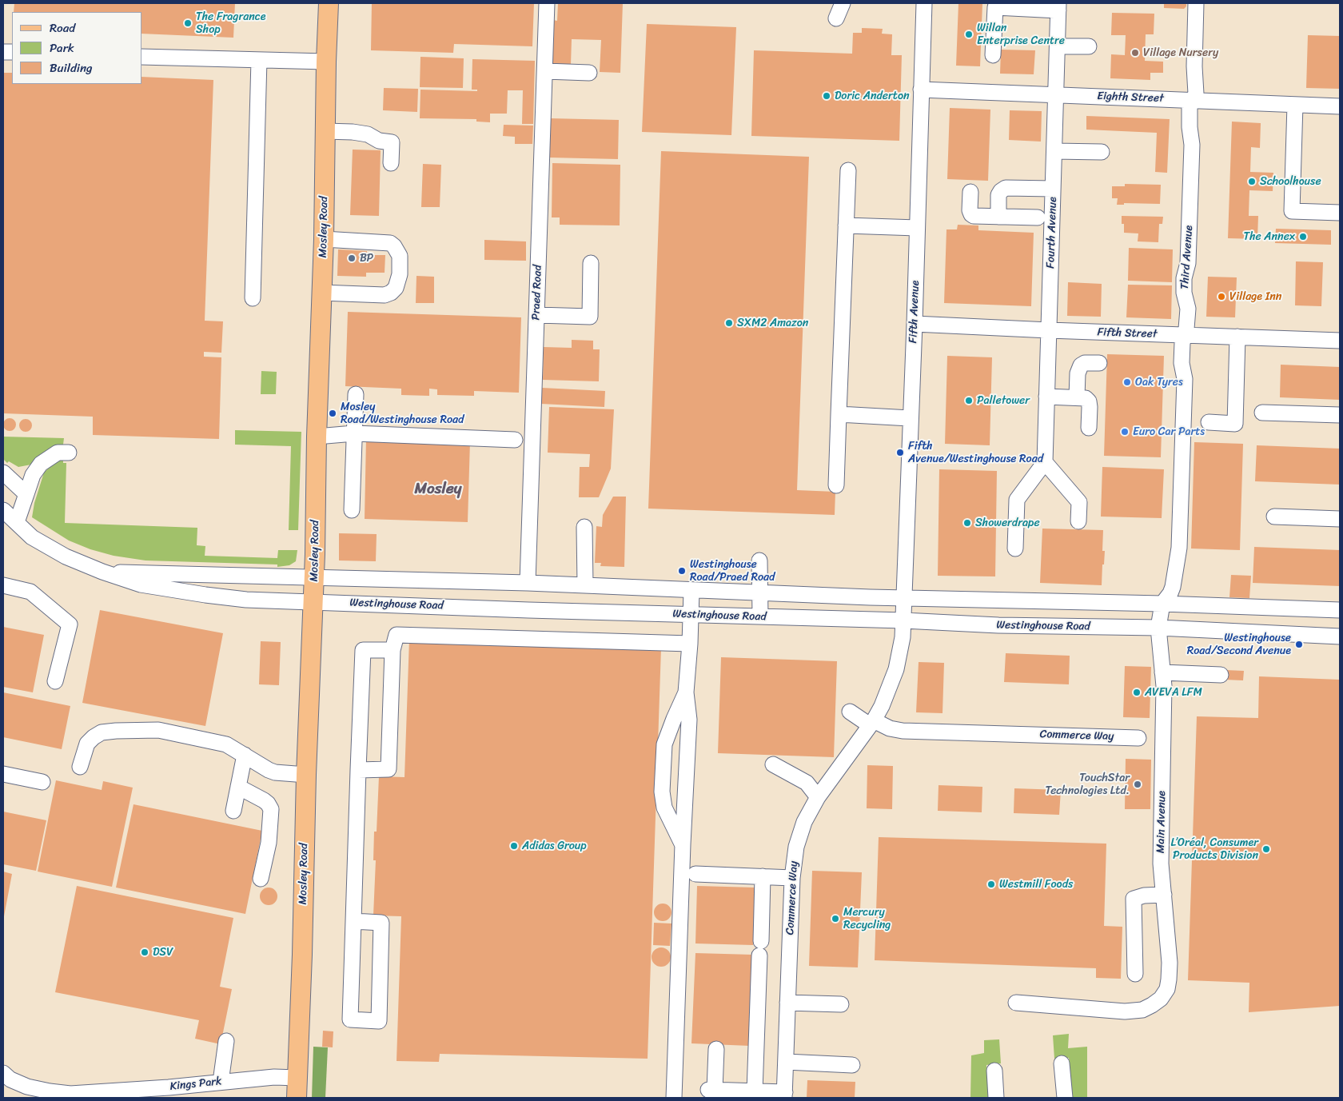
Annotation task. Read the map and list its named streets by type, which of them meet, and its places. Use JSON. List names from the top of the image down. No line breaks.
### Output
{"streets":{"main road":["Mosley Road"],"street":["Eighth Street","Fourth Avenue","Third Avenue","Praed Road","Fifth Avenue","Fifth Street","Westinghouse Road","Commerce Way","Main Avenue","Kings Park"]},"crossings":[["Eighth Street","Fourth Avenue"],["Eighth Street","Third Avenue"],["Eighth Street","Fifth Avenue"],["Mosley Road","Westinghouse Road"],["Mosley Road","Kings Park"],["Fourth Avenue","Fifth Street"],["Third Avenue","Fifth Street"],["Third Avenue","Westinghouse Road"],["Third Avenue","Main Avenue"],["Praed Road","Westinghouse Road"],["Fifth Avenue","Fifth Street"],["Fifth Avenue","Westinghouse Road"],["Fifth Avenue","Commerce Way"],["Westinghouse Road","Commerce Way"],["Westinghouse Road","Main Avenue"]],"districts":["Mosley"],"places":["The Fragrance Shop","Willan Enterprise Centre","Village Nursery","Doric Anderton","Schoolhouse","The Annex","BP","Village Inn","SXM2 Amazon","Oak Tyres","Palletower","Mosley Road/Westinghouse Road","Euro Car Parts","Fifth Avenue/Westinghouse Road","Showerdrape","Westinghouse Road/Praed Road","Westinghouse Road/Second Avenue","AVEVA LFM","TouchStar Technologies Ltd.","Adidas Group","L’Oréal, Consumer Products Division","Westmill Foods","Mercury Recycling","DSV"],"legend":["Road","Park","Building"]}
